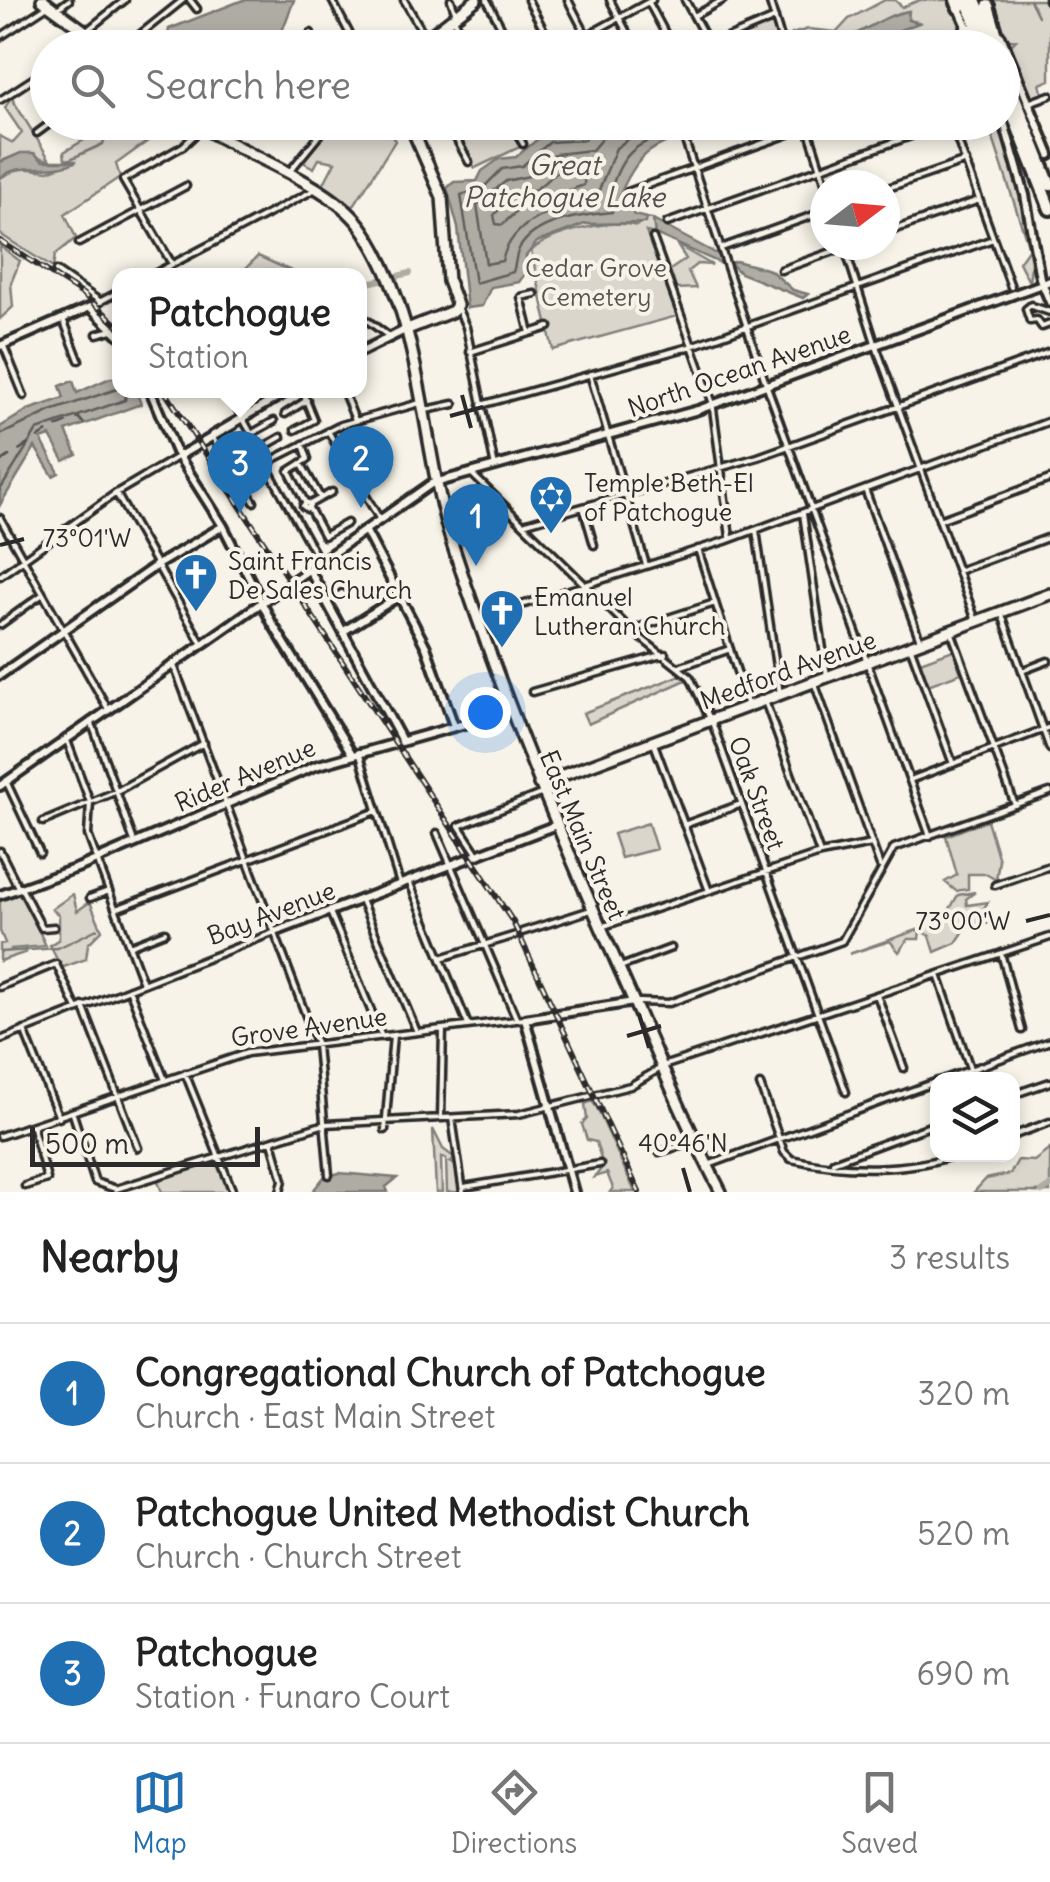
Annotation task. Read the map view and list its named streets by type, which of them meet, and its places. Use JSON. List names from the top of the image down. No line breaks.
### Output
{"streets":{"main road":["Medford Avenue","East Main Street"],"street":["North Ocean Avenue","Rider Avenue","Oak Street","Bay Avenue","Grove Avenue"]},"crossings":[["North Ocean Avenue","Oak Street"],["North Ocean Avenue","East Main Street"],["Medford Avenue","Oak Street"],["Medford Avenue","East Main Street"],["Rider Avenue","East Main Street"],["East Main Street","Bay Avenue"],["East Main Street","Grove Avenue"]],"water":["Great Patchogue Lake"],"parks":["Cedar Grove Cemetery"],"places":{"synagogue":["Temple Beth-El of Patchogue"],"church":["Saint Francis De Sales Church","Emanuel Lutheran Church"]},"scale_bar":"500 m","north":"right","page":{"search":"Search here","popup":["Patchogue","Station"],"pins":["2","3","1"],"scale":"500 m","heading":["Nearby","3 results"],"list":[{"mark":"1","name":"Congregational Church of Patchogue","note":"Church · East Main Street","value":"320 m"},{"mark":"2","name":"Patchogue United Methodist Church","note":"Church · Church Street","value":"520 m"},{"mark":"3","name":"Patchogue","note":"Station · Funaro Court","value":"690 m"}],"nav":["Map","Directions","Saved"]},"coordinates":["73°01'W","73°00'W","40°46'N"]}
